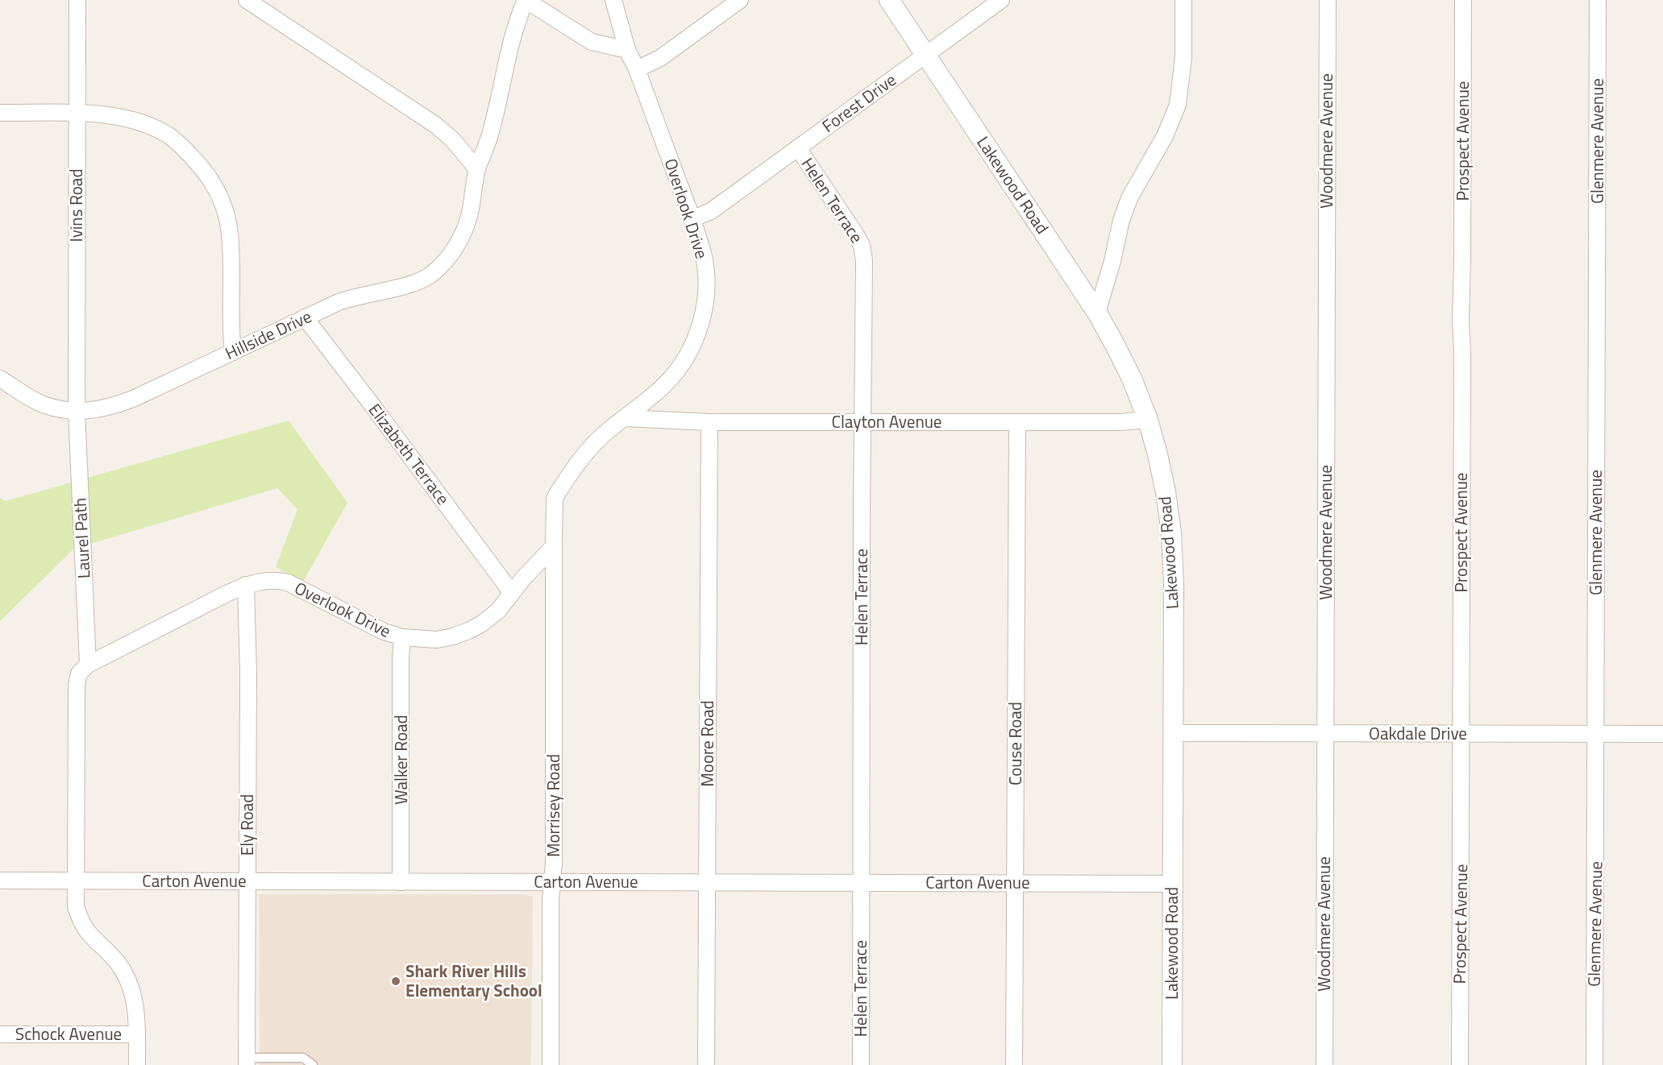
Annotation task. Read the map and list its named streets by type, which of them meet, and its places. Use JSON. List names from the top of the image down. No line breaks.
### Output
{"streets":{"street":["Forest Drive","Woodmere Avenue","Prospect Avenue","Glenmere Avenue","Lakewood Road","Helen Terrace","Ivins Road","Overlook Drive","Hillside Drive","Clayton Avenue","Elizabeth Terrace","Laurel Path","Oakdale Drive","Moore Road","Couse Road","Walker Road","Morrisey Road","Ely Road","Carton Avenue","Schock Avenue"]},"crossings":[["Forest Drive","Lakewood Road"],["Forest Drive","Helen Terrace"],["Forest Drive","Overlook Drive"],["Woodmere Avenue","Oakdale Drive"],["Prospect Avenue","Oakdale Drive"],["Glenmere Avenue","Oakdale Drive"],["Lakewood Road","Clayton Avenue"],["Lakewood Road","Oakdale Drive"],["Lakewood Road","Carton Avenue"],["Helen Terrace","Clayton Avenue"],["Helen Terrace","Carton Avenue"],["Ivins Road","Hillside Drive"],["Ivins Road","Laurel Path"],["Overlook Drive","Clayton Avenue"],["Overlook Drive","Elizabeth Terrace"],["Overlook Drive","Laurel Path"],["Overlook Drive","Walker Road"],["Overlook Drive","Morrisey Road"],["Overlook Drive","Ely Road"],["Hillside Drive","Elizabeth Terrace"],["Hillside Drive","Laurel Path"],["Clayton Avenue","Moore Road"],["Clayton Avenue","Couse Road"],["Moore Road","Carton Avenue"],["Couse Road","Carton Avenue"],["Walker Road","Carton Avenue"],["Morrisey Road","Carton Avenue"],["Ely Road","Carton Avenue"]],"places":["Shark River Hills Elementary School"]}
